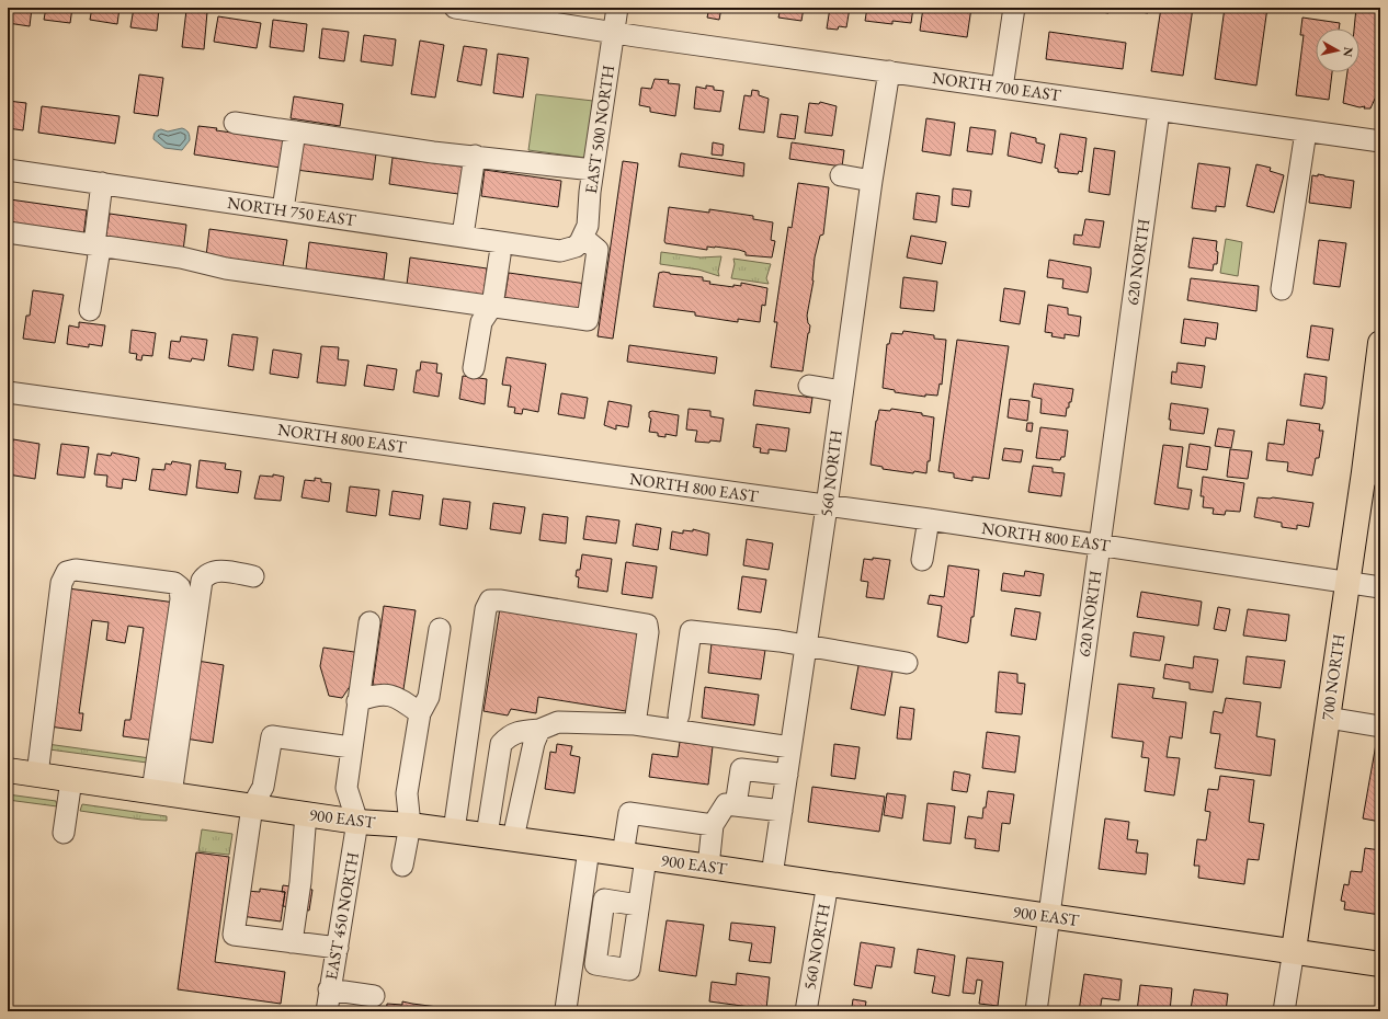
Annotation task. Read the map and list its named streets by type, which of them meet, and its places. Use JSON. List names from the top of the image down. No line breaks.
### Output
{"streets":{"main road":["700 NORTH","900 EAST"],"street":["NORTH 700 EAST","EAST 500 NORTH","NORTH 750 EAST","620 NORTH","NORTH 800 EAST","560 NORTH","EAST 450 NORTH"]},"crossings":[["NORTH 700 EAST","EAST 500 NORTH"],["NORTH 700 EAST","620 NORTH"],["NORTH 700 EAST","560 NORTH"],["EAST 500 NORTH","NORTH 750 EAST"],["620 NORTH","NORTH 800 EAST"],["620 NORTH","900 EAST"],["NORTH 800 EAST","560 NORTH"],["NORTH 800 EAST","700 NORTH"],["560 NORTH","900 EAST"],["700 NORTH","900 EAST"],["900 EAST","EAST 450 NORTH"]],"north":"right"}
